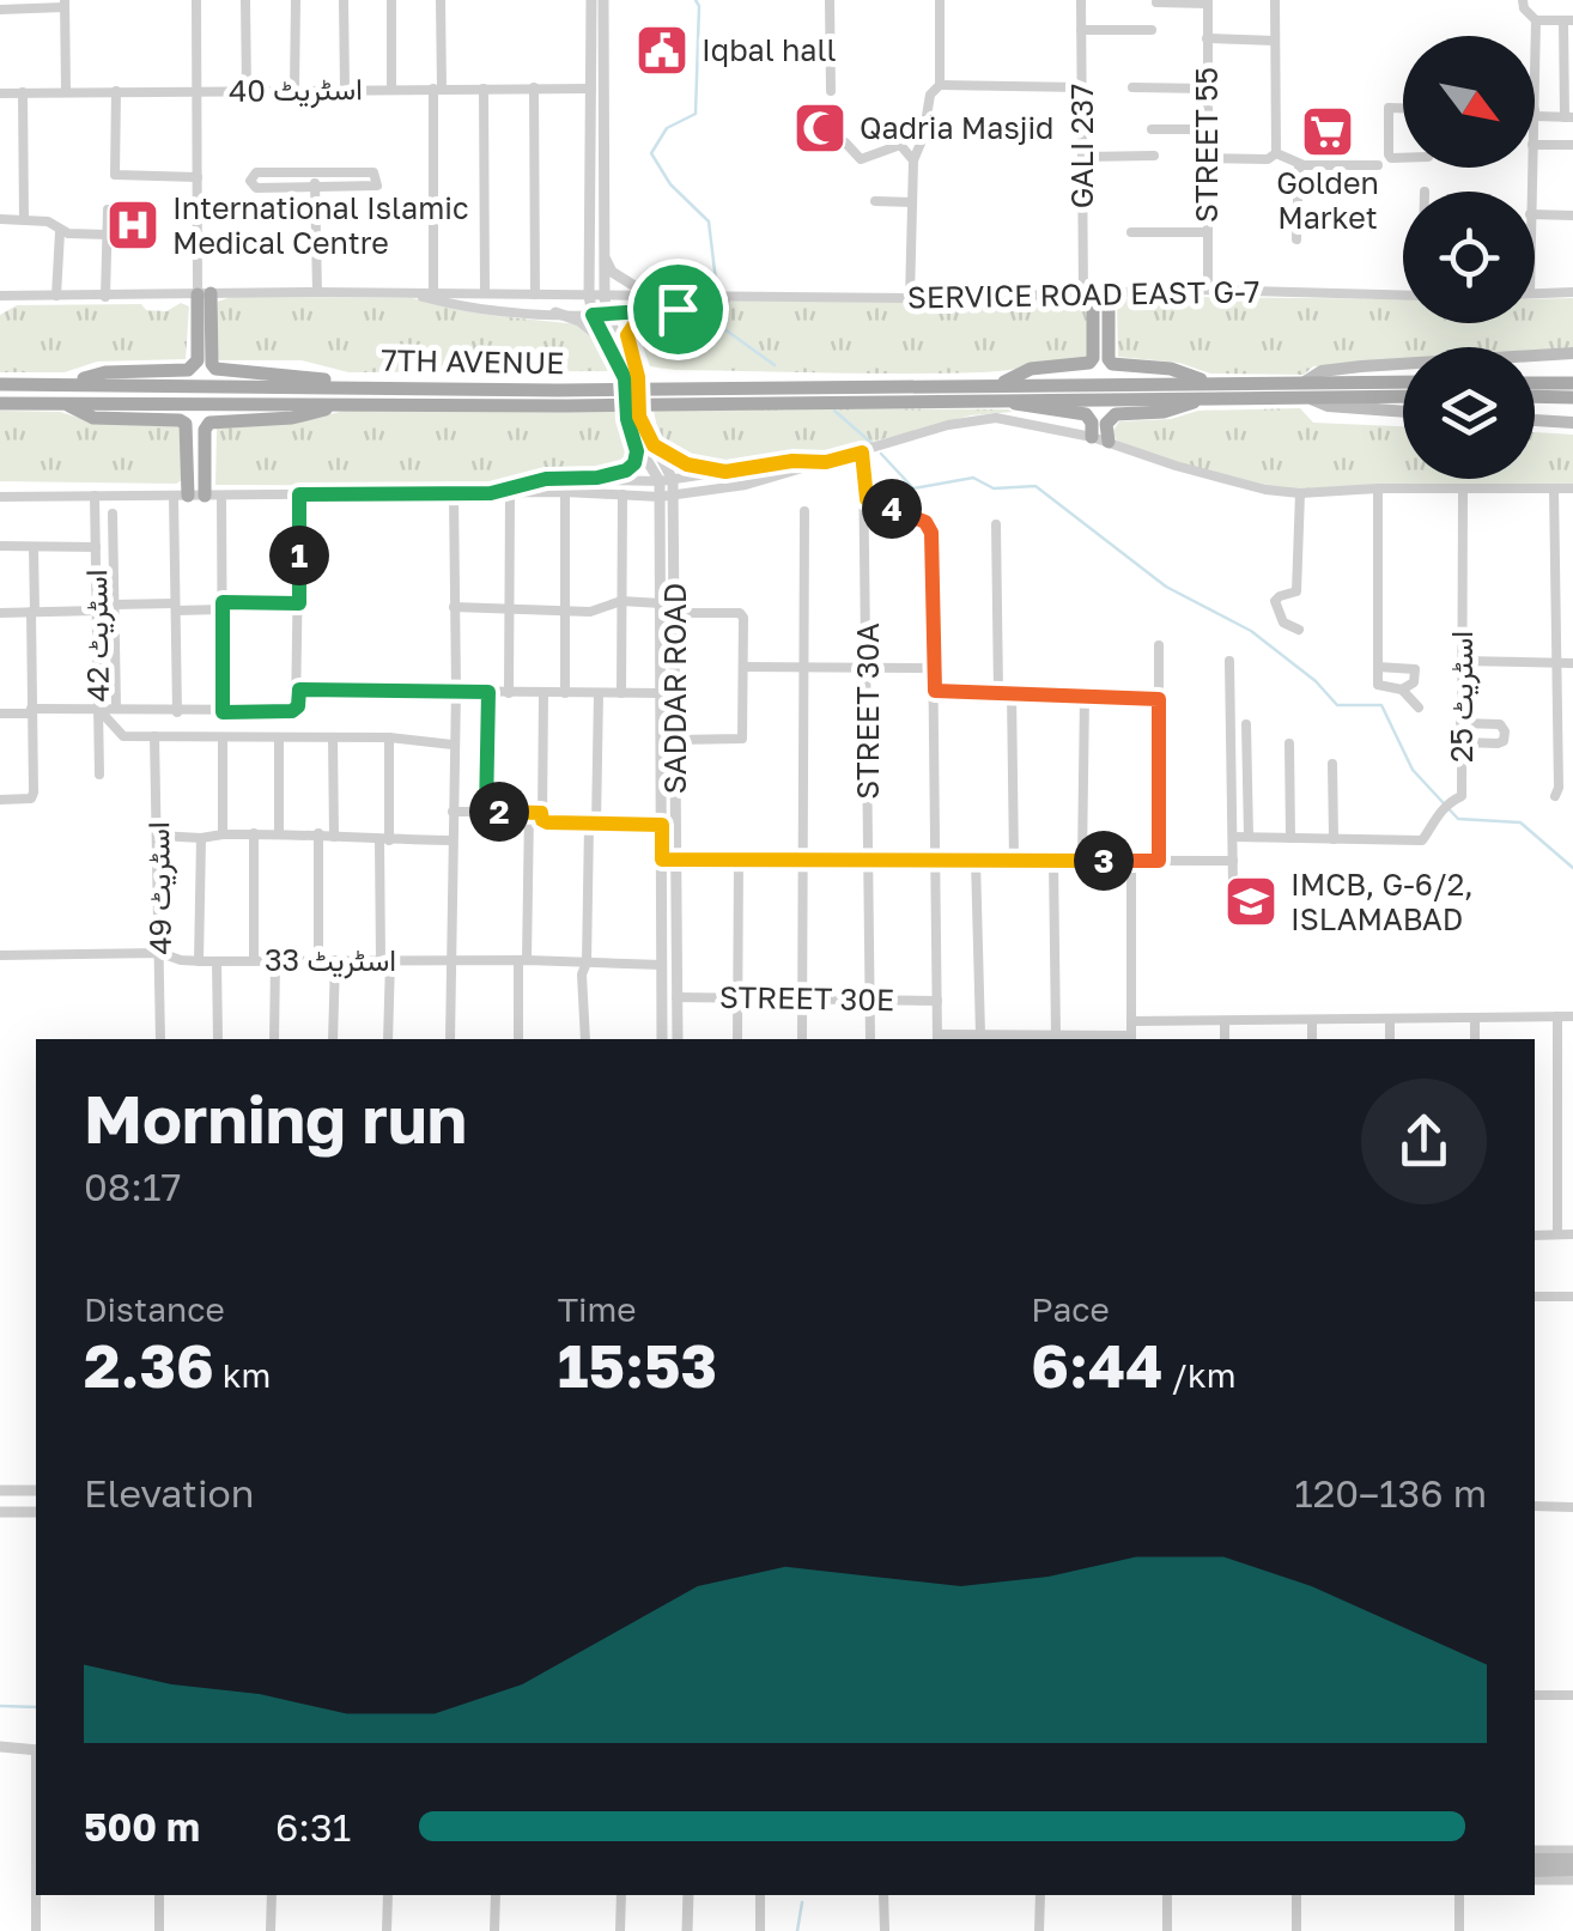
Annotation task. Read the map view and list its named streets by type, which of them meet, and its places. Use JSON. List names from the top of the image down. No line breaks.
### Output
{"streets":{"main road":["7TH AVENUE"],"street":["اسٹریٹ 40","STREET 55","GALI 237","SERVICE ROAD EAST G-7","اسٹریٹ 42","SADDAR ROAD","اسٹریٹ 25","STREET 30A","اسٹریٹ 49","اسٹریٹ 33","STREET 30E"]},"crossings":[["STREET 55","SERVICE ROAD EAST G-7"],["GALI 237","SERVICE ROAD EAST G-7"],["SADDAR ROAD","اسٹریٹ 33"],["SADDAR ROAD","STREET 30E"],["STREET 30A","STREET 30E"],["اسٹریٹ 49","اسٹریٹ 33"]],"places":{"public building":["Iqbal hall"],"mosque":["Qadria Masjid"],"supermarket":["Golden Market"],"hospital":["International Islamic Medical Centre"],"school or university":["IMCB, G-6/2, ISLAMABAD"]},"north":"bottom right","page":{"pins":["4","1","2","3"],"heading":["Morning run","08:17"],"stats":[["Distance","2.36 km"],["Time","15:53"],["Pace","6:44 /km"]],"chart":["Elevation","120–136 m"],"list":[{"name":"500 m","note":"6:31"}]}}
